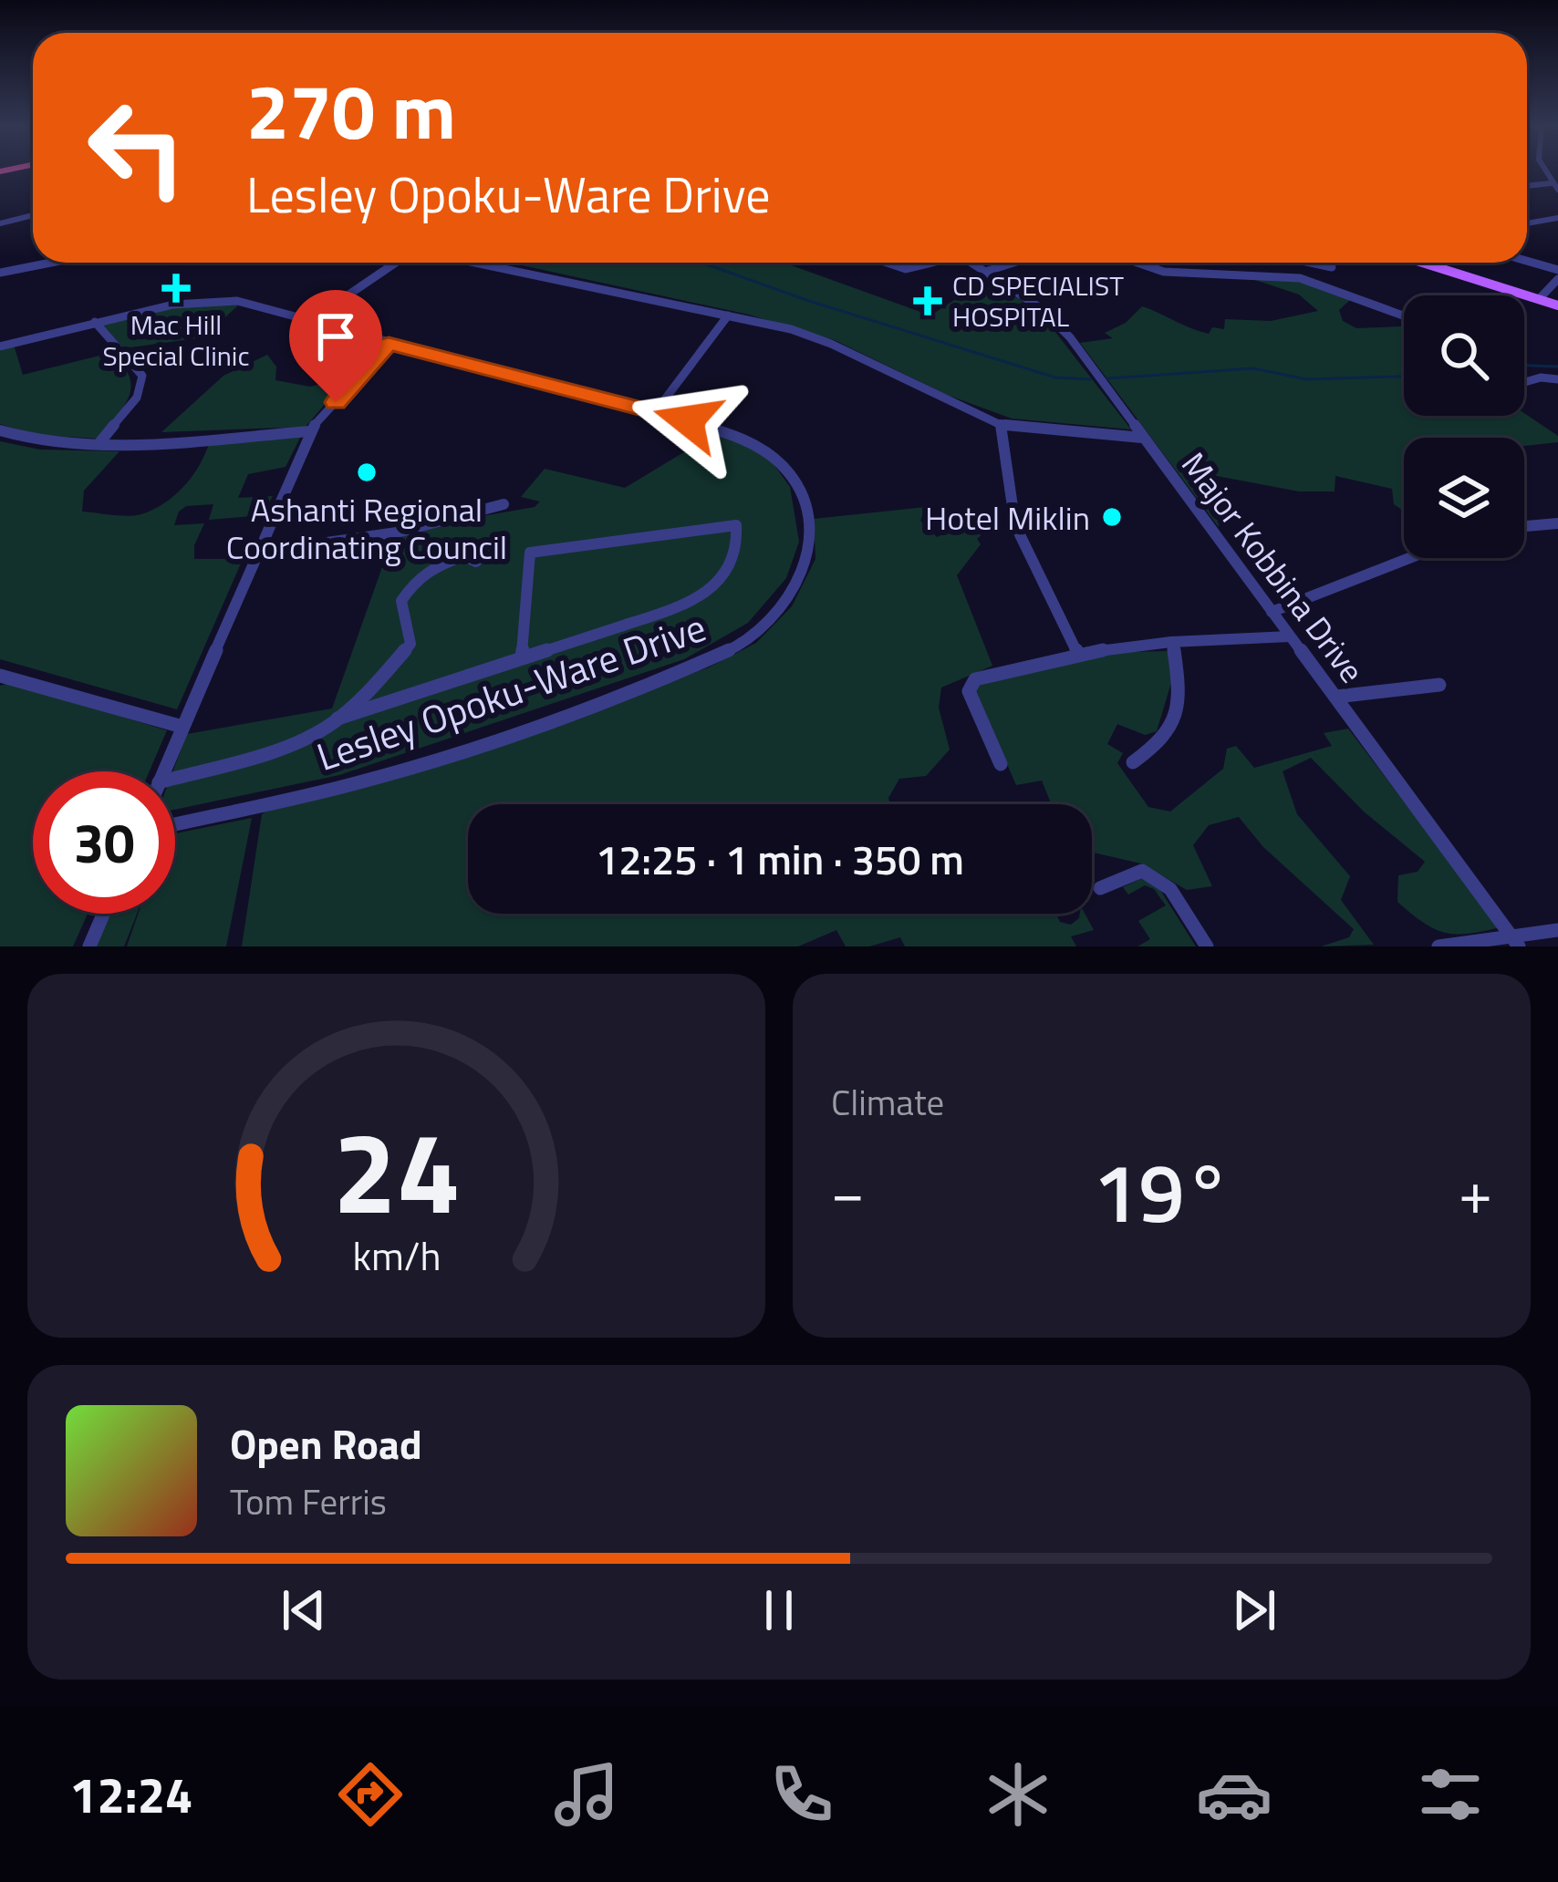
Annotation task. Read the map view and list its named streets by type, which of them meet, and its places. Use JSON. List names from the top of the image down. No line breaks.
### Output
{"streets":{"street":["Major Kobbina Drive","Lesley Opoku-Ware Drive"]},"places":{"health":["Mac Hill Special Clinic","CD SPECIALIST HOSPITAL"],"other":["Ashanti Regional Coordinating Council","Hotel Miklin"]},"page":{"turn":["270 m","Lesley Opoku-Ware Drive"],"limit":"30","trip":"12:25 · 1 min · 350 m","tile":"Climate","heat":["−","19°","+"],"song":["Open Road","Tom Ferris"],"tabs":"12:24","gauge":["24","km/h"]}}
